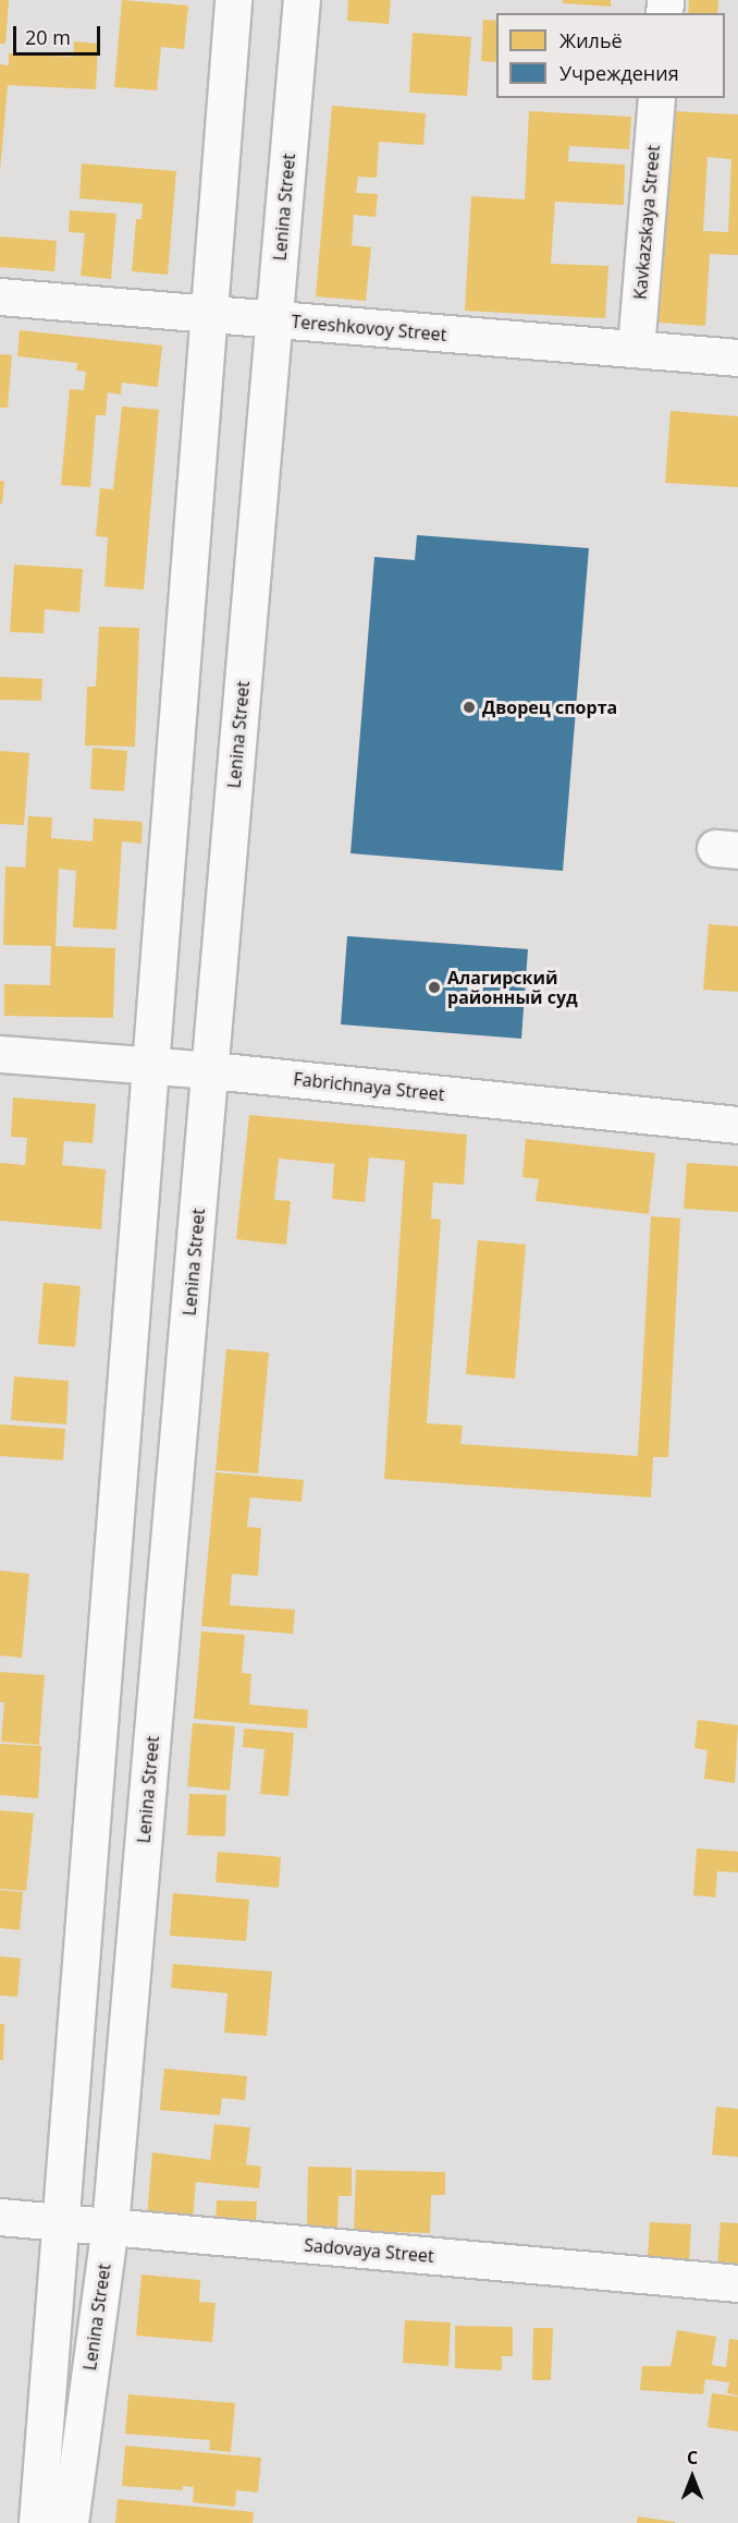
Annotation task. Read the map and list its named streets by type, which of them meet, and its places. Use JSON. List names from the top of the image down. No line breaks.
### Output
{"streets":{"street":["Lenina Street","Kavkazskaya Street","Tereshkovoy Street","Fabrichnaya Street","Sadovaya Street"]},"crossings":[["Lenina Street","Tereshkovoy Street"],["Lenina Street","Fabrichnaya Street"],["Lenina Street","Sadovaya Street"],["Kavkazskaya Street","Tereshkovoy Street"]],"places":["Дворец спорта","Алагирский районный суд"],"legend":["Жильё","Учреждения"],"scale_bar":"20 m","north":"top"}
